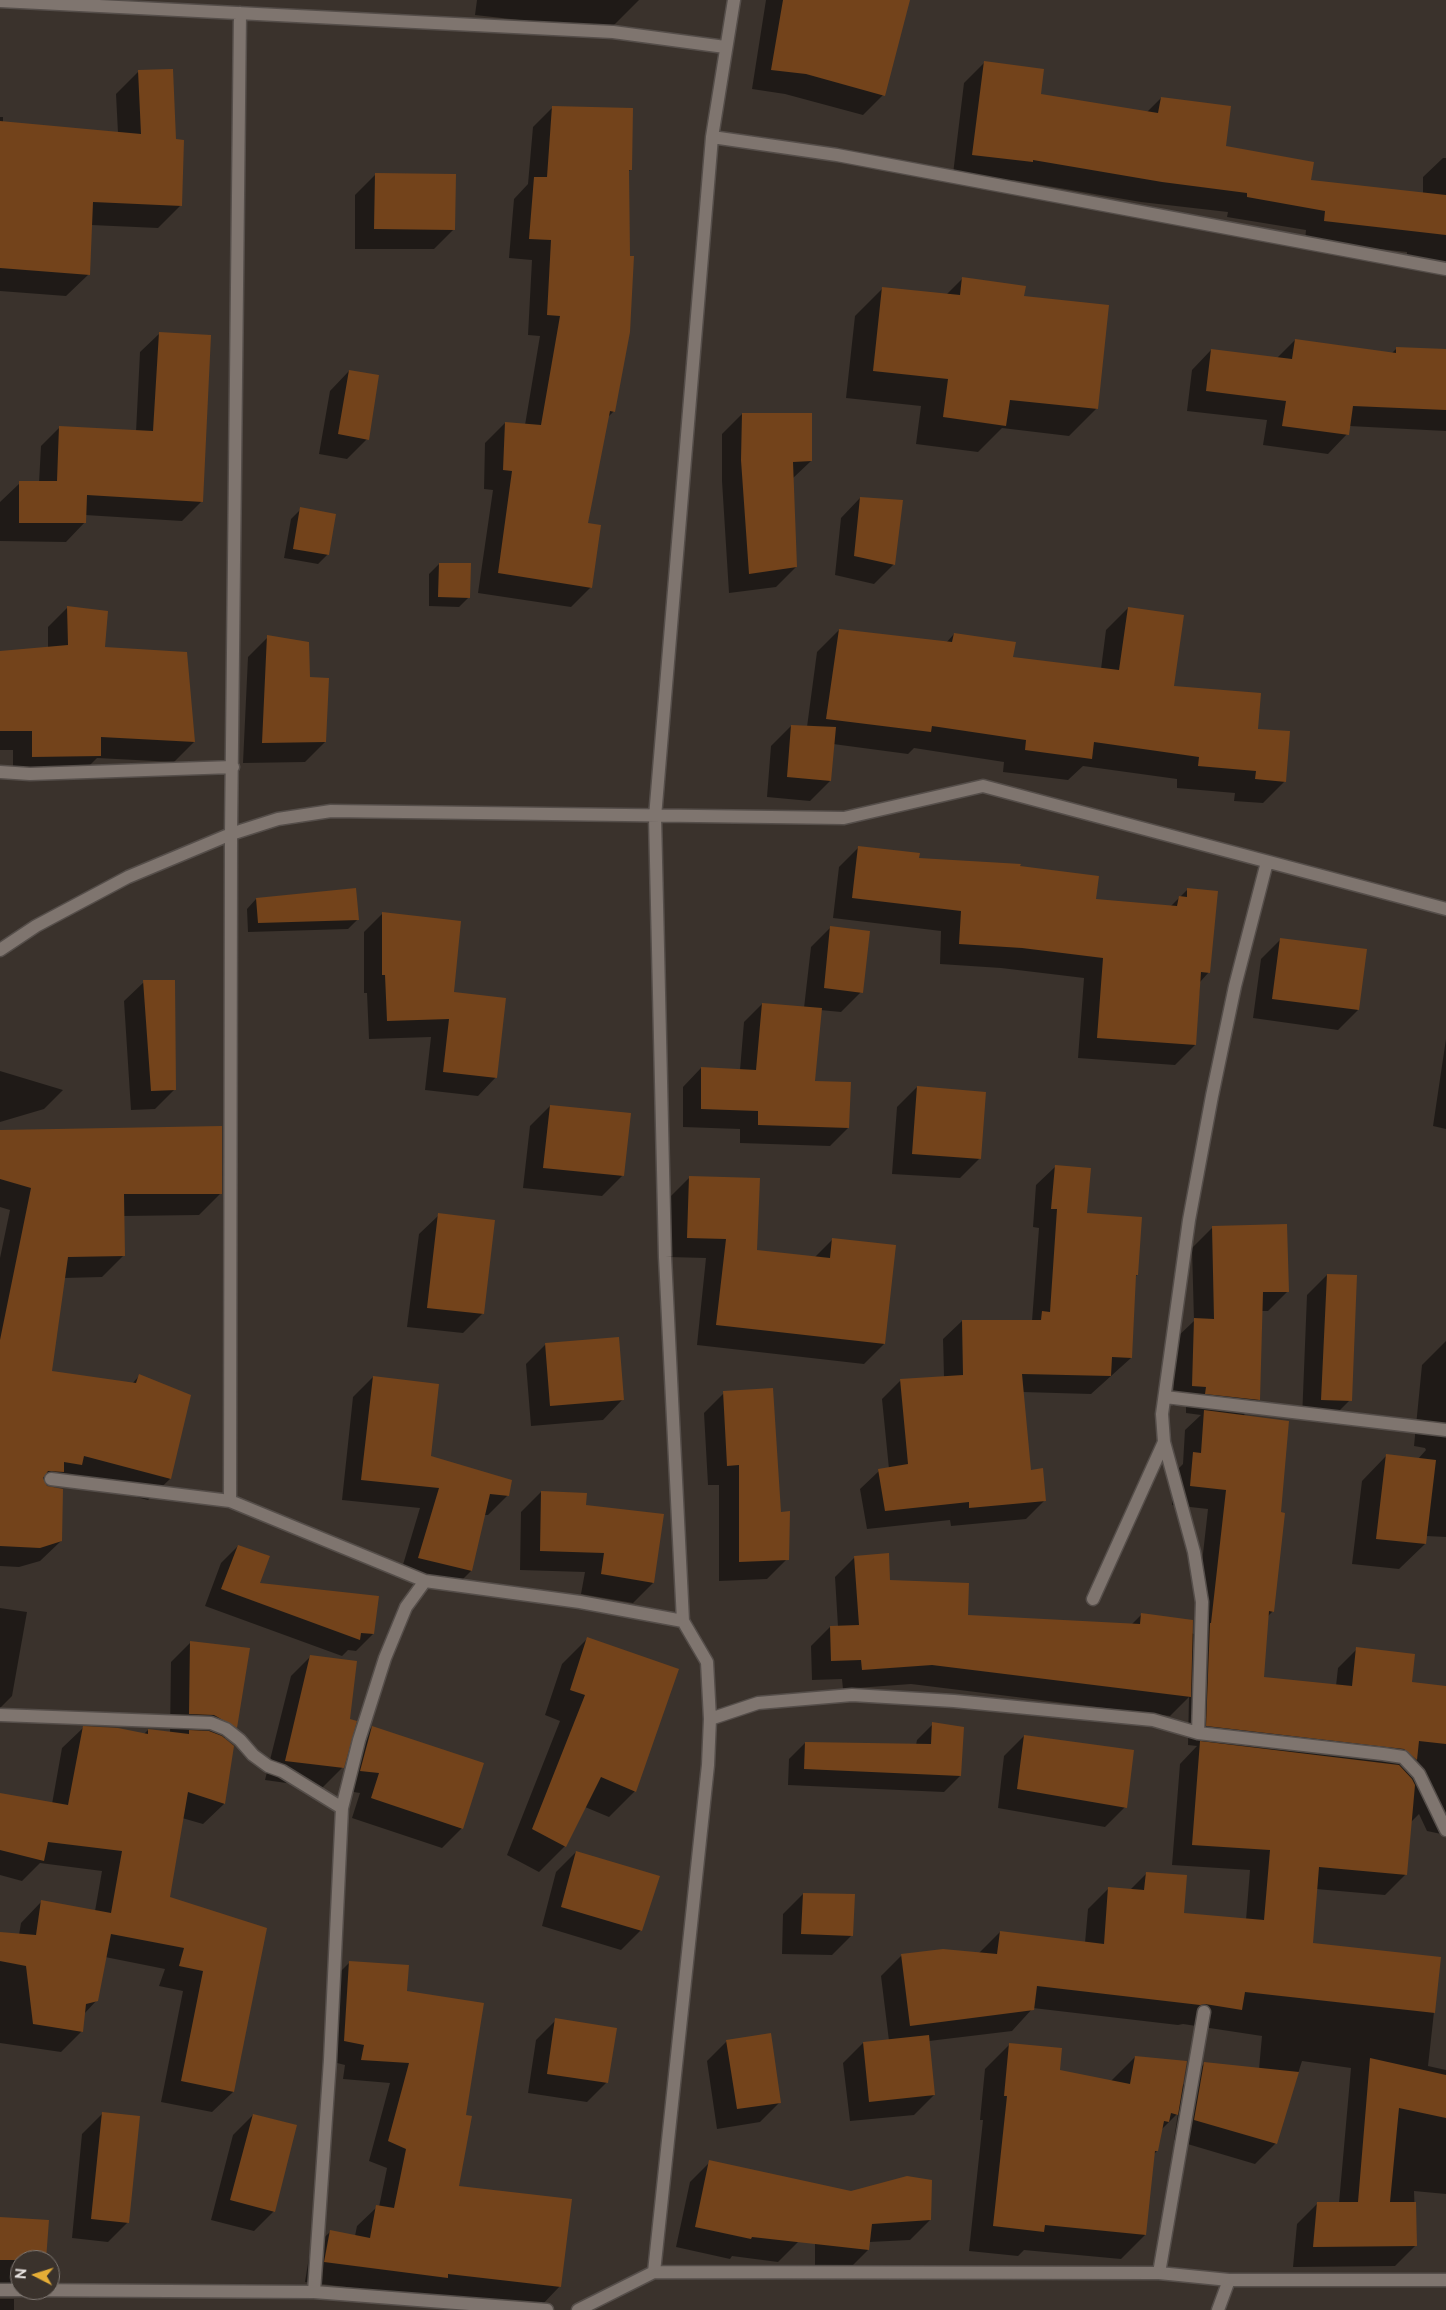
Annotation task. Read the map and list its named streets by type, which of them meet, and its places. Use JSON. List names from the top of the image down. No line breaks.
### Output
{"north":"left"}
